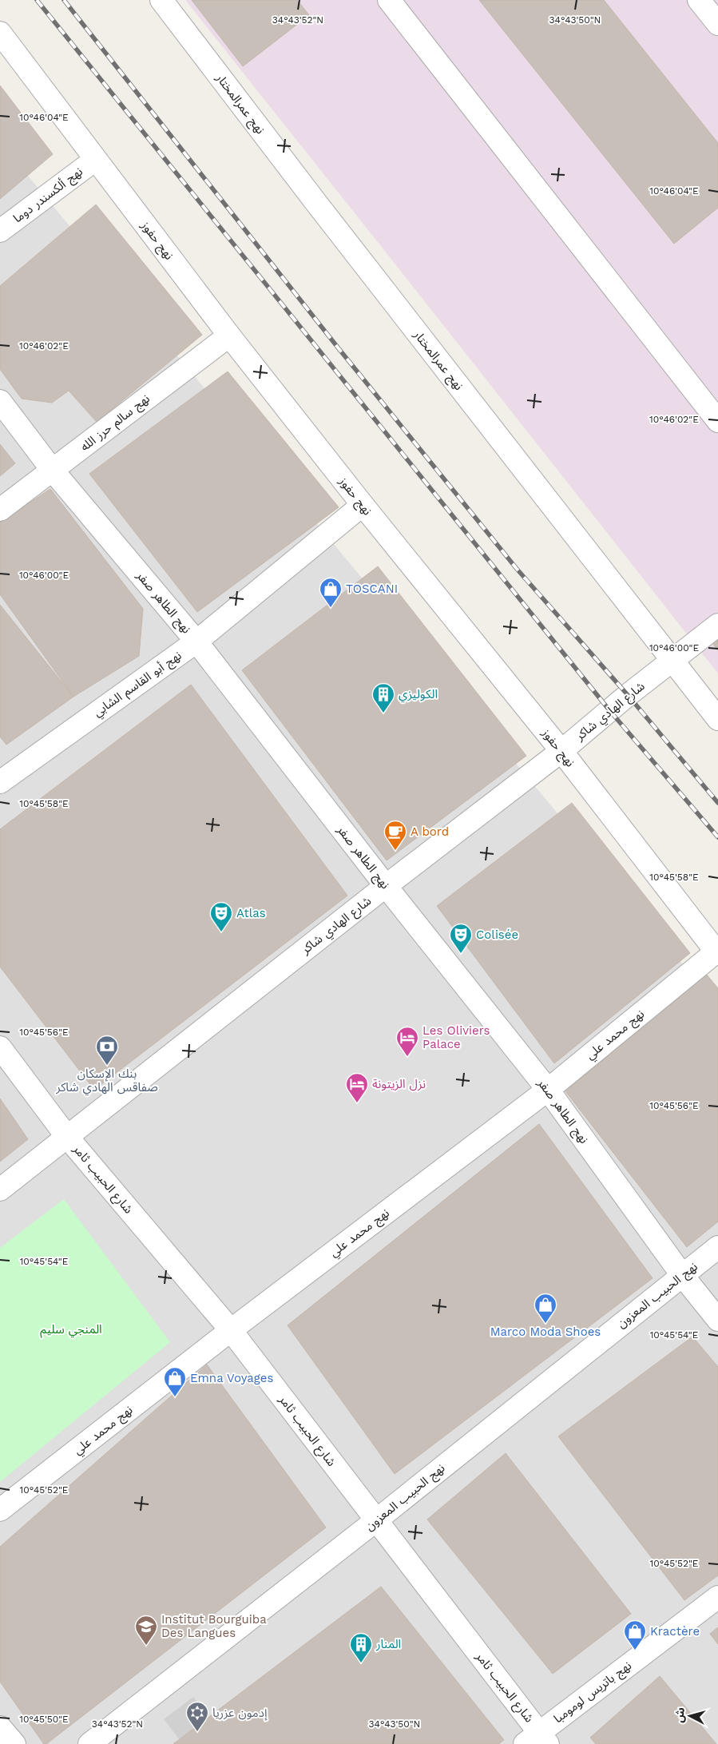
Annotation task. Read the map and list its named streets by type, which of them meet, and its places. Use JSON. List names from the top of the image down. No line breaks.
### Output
{"streets":{"street":["نهج عمرالمختار","نهج ألكسندر دوما","نهج حفوز","نهج سالم حرز الله","نهج الطاهر صفر","نهج أبو القاسم الشابي","شارع الهادي شاكر","نهج محمد علي","شارع الحبيب ثامر","نهج الحبيب المعزون","نهج باتريس لومومبا"]},"crossings":[["نهج عمرالمختار","شارع الهادي شاكر"],["نهج ألكسندر دوما","نهج حفوز"],["نهج حفوز","نهج سالم حرز الله"],["نهج حفوز","نهج أبو القاسم الشابي"],["نهج حفوز","شارع الهادي شاكر"],["نهج حفوز","نهج محمد علي"],["نهج سالم حرز الله","نهج الطاهر صفر"],["نهج الطاهر صفر","نهج أبو القاسم الشابي"],["نهج الطاهر صفر","شارع الهادي شاكر"],["نهج الطاهر صفر","نهج محمد علي"],["نهج الطاهر صفر","نهج الحبيب المعزون"],["شارع الهادي شاكر","شارع الحبيب ثامر"],["نهج محمد علي","شارع الحبيب ثامر"],["شارع الحبيب ثامر","نهج الحبيب المعزون"],["شارع الحبيب ثامر","نهج باتريس لومومبا"]],"parks":["المنجي سليم"],"places":{"shop":["TOSCANI","Marco Moda Shoes","Emna Voyages","Kractère"],"building":["الكوليزي","المنار"],"cafe":["A bord"],"theatre":["Atlas","Colisée"],"hotel":["Les Oliviers Palace","نزل الزيتونة"],"bank":["بنك الإسكان صفاقس الهادي شاكر"],"school or university":["Institut Bourguiba Des Langues"],"synagogue":["إدمون عزريا"]},"north":"left","coordinates":["34°43'52\"N","34°43'50\"N","10°46'04\"E","10°46'02\"E","10°46'00\"E","10°45'58\"E","10°45'56\"E","10°45'54\"E","10°45'52\"E","10°45'50\"E"]}
